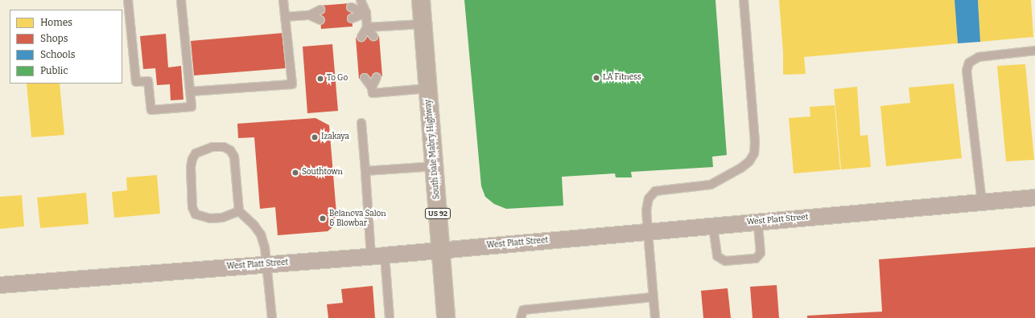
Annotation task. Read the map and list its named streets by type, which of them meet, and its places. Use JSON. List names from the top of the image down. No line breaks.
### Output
{"streets":{"main road":["South Dale Mabry Highway","US 92"],"street":["West Platt Street"]},"crossings":[["South Dale Mabry Highway","West Platt Street"]],"places":["LA Fitness","To Go","Izakaya","Southtown","Belanova Salon & Blowbar"],"legend":["Homes","Shops","Schools","Public"]}
